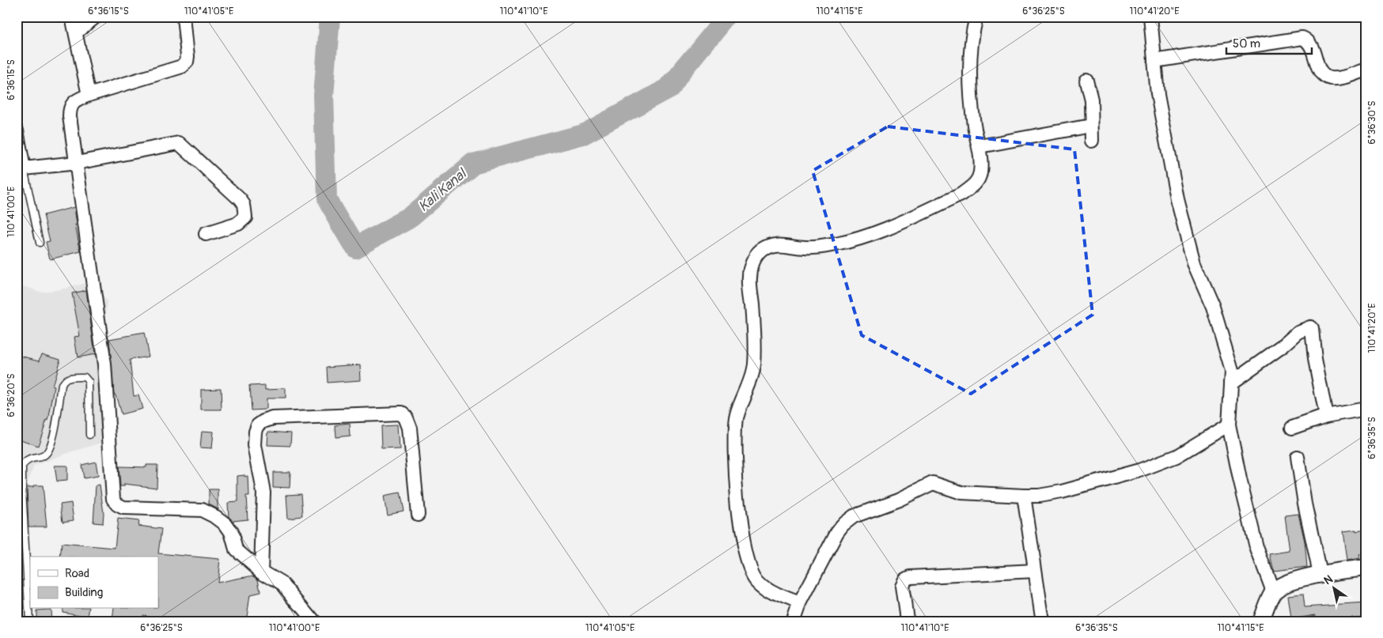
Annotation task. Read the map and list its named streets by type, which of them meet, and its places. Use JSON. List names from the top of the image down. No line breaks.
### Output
{"water":["Kali Kanal"],"legend":["Road","Building"],"scale_bar":"50 m","north":"top left","coordinates":["6°36'15\"S","110°41'05\"E","110°41'10\"E","110°41'15\"E","6°36'25\"S","110°41'20\"E","6°36'30\"S","110°41'00\"E","6°36'20\"S","6°36'35\"S"]}
